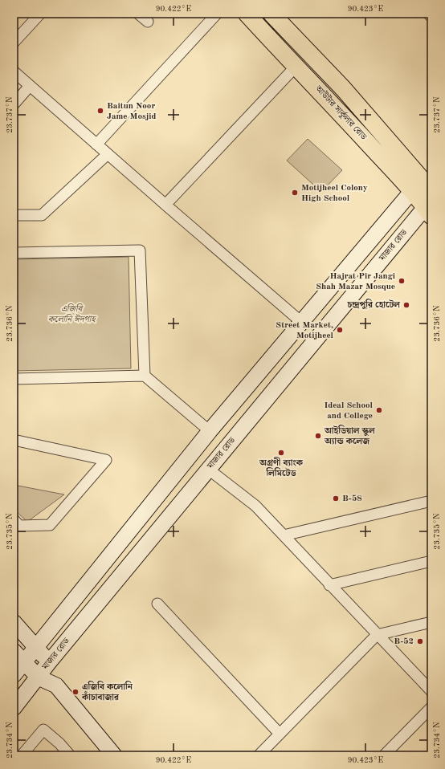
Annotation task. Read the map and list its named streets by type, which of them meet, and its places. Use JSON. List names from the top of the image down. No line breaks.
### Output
{"streets":{"main road":["আউটার সার্কুলার রোড","মাজার রোড"]},"crossings":[["আউটার সার্কুলার রোড","মাজার রোড"]],"parks":["এজিবি কলোনি ঈদগাহ"],"places":["Baitun Noor Jame Mosjid","Motijheel Colony High School","Hajrat Pir Jangi Shah Mazar Mosque","চন্দ্রপুরি হোটেল","Street Market, Motijheel","Ideal School and College","আইডিয়াল স্কুল অ্যান্ড কলেজ","অগ্রণী ব্যাংক লিমিটেড","B-58","B-52","এজিবি কলোনি কাঁচাবাজার"],"coordinates":["90.422°E","90.423°E","23.737°N","23.736°N","23.735°N","23.734°N"]}
